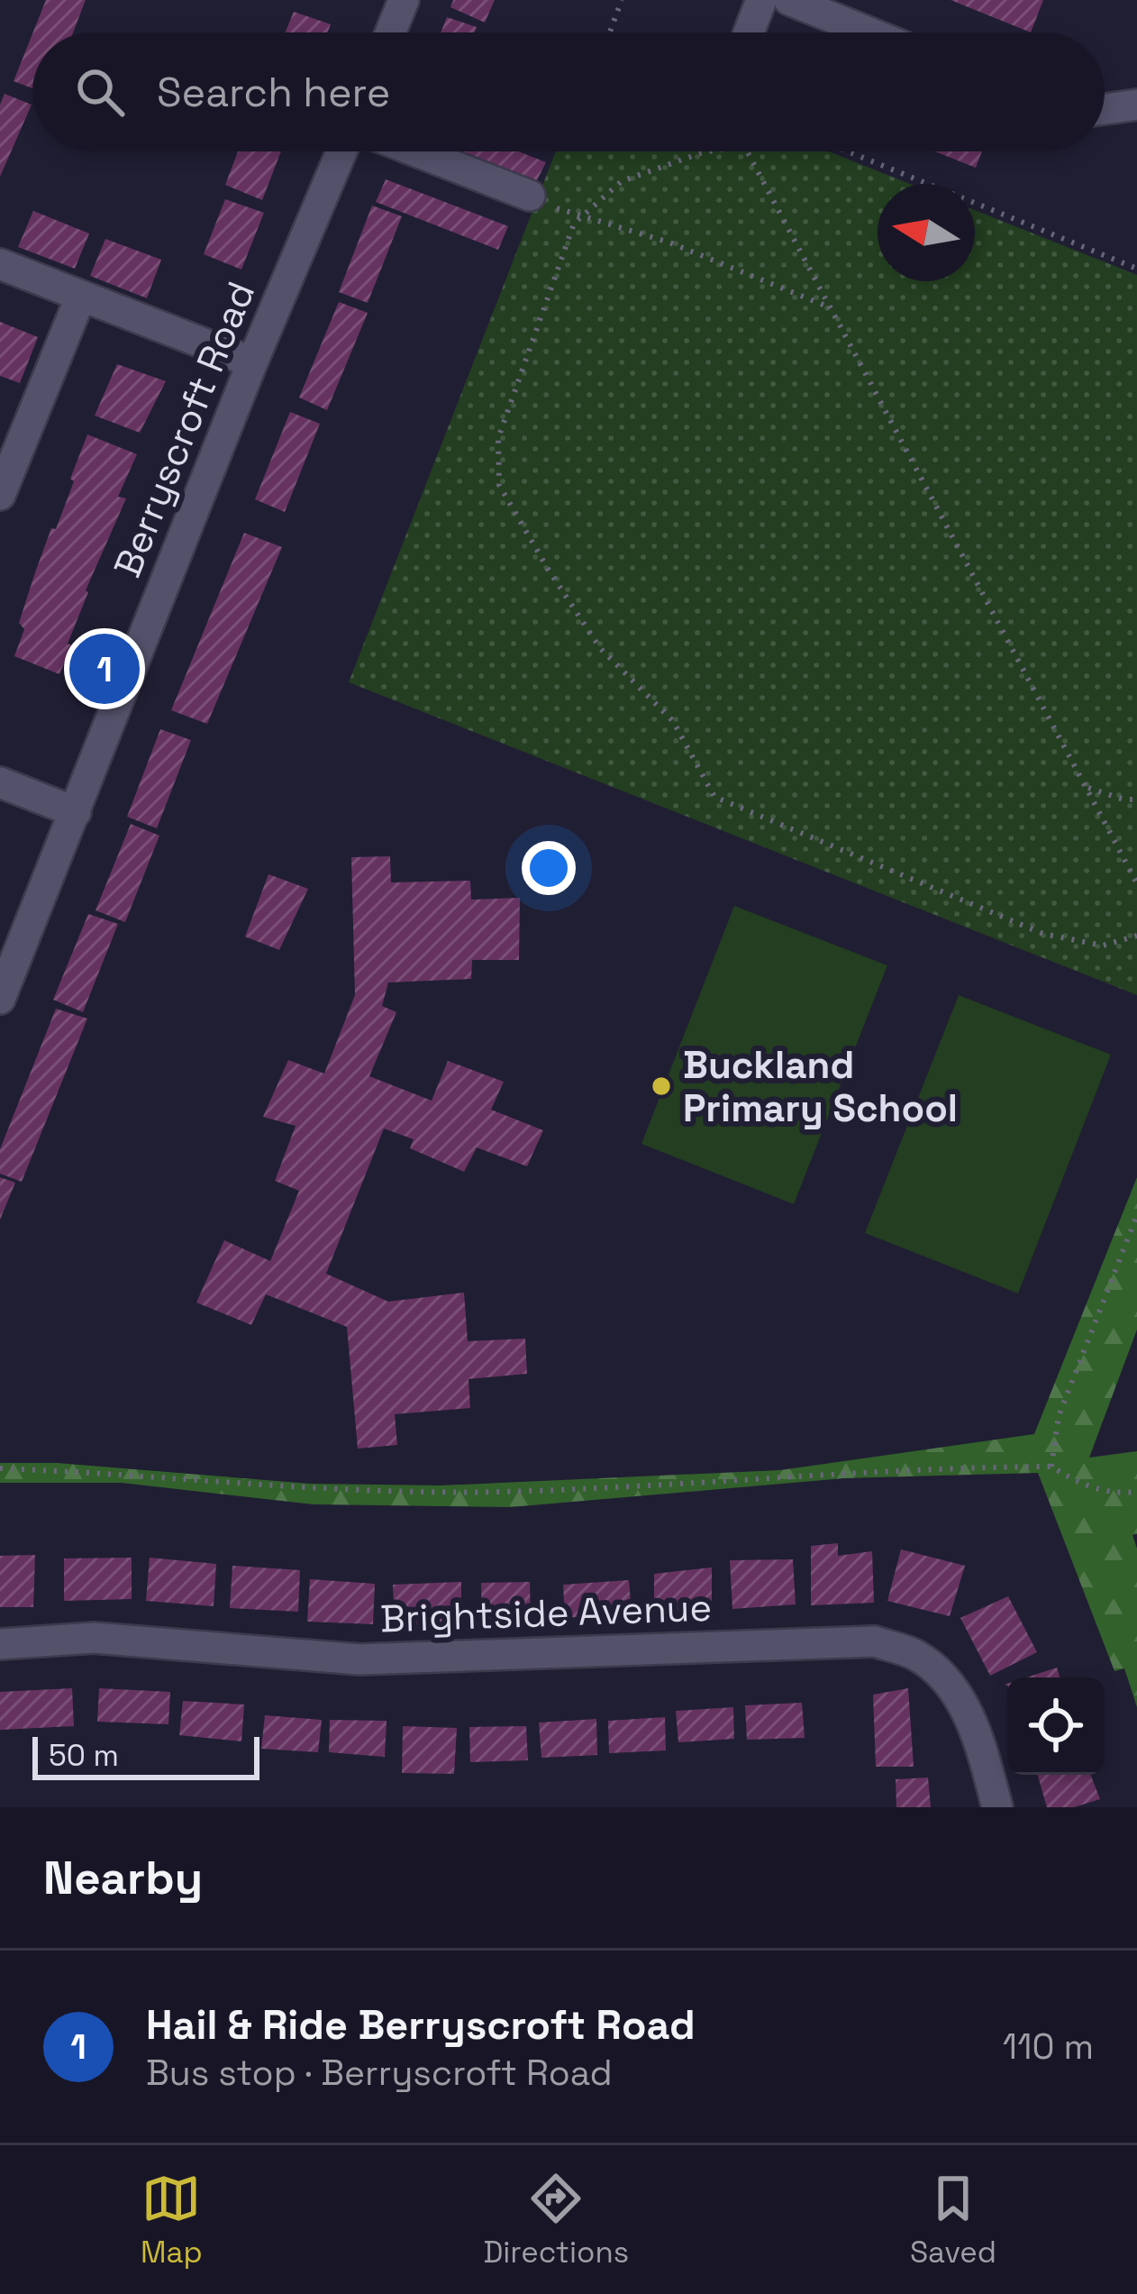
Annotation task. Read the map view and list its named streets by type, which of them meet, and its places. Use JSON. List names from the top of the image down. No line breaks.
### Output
{"streets":{"street":["Berryscroft Road","Brightside Avenue"]},"places":["Buckland Primary School"],"scale_bar":"50 m","north":"left","page":{"search":"Search here","pins":"1","scale":"50 m","heading":"Nearby","list":[{"mark":"1","name":"Hail & Ride Berryscroft Road","note":"Bus stop · Berryscroft Road","value":"110 m"}],"nav":["Map","Directions","Saved"]}}
